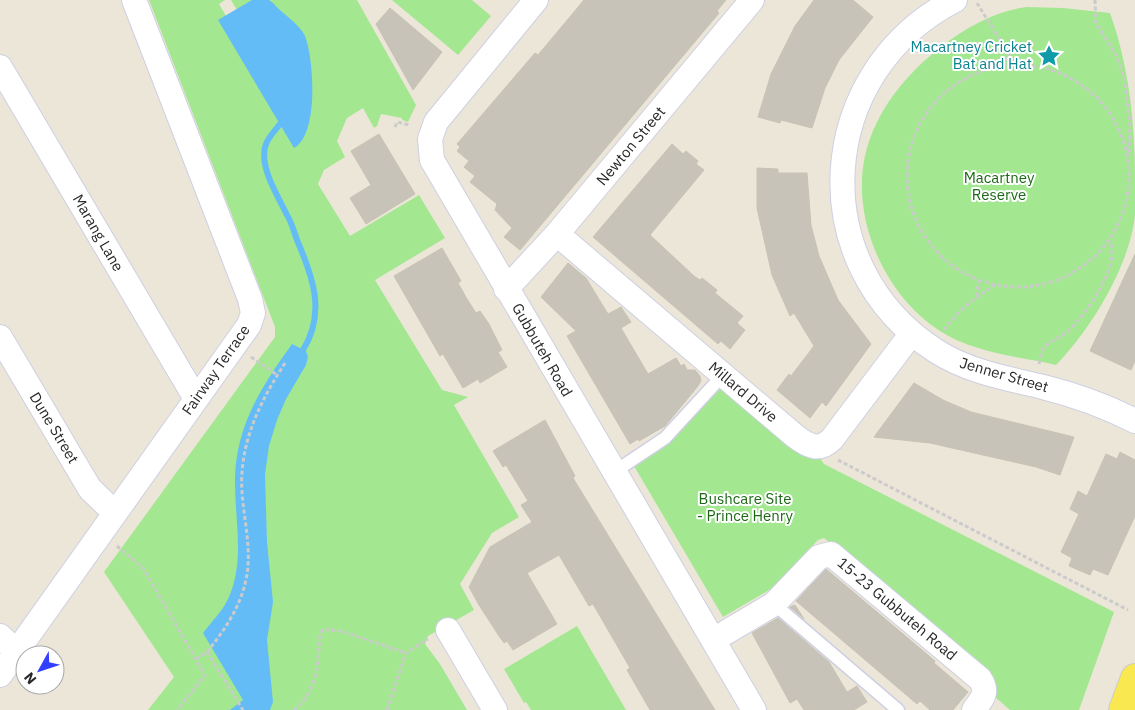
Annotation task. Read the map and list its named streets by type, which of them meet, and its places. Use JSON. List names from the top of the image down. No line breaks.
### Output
{"streets":{"street":["Newton Street","Marang Lane","Gubbuteh Road","Fairway Terrace","Jenner Street","Millard Drive","Dune Street","15-23 Gubbuteh Road"]},"crossings":[["Newton Street","Gubbuteh Road"],["Newton Street","Millard Drive"],["Marang Lane","Fairway Terrace"],["Gubbuteh Road","15-23 Gubbuteh Road"],["Fairway Terrace","Dune Street"]],"parks":["Macartney Reserve","Bushcare Site - Prince Henry"],"places":{"place":["Macartney Cricket Bat and Hat"]},"north":"bottom left"}
